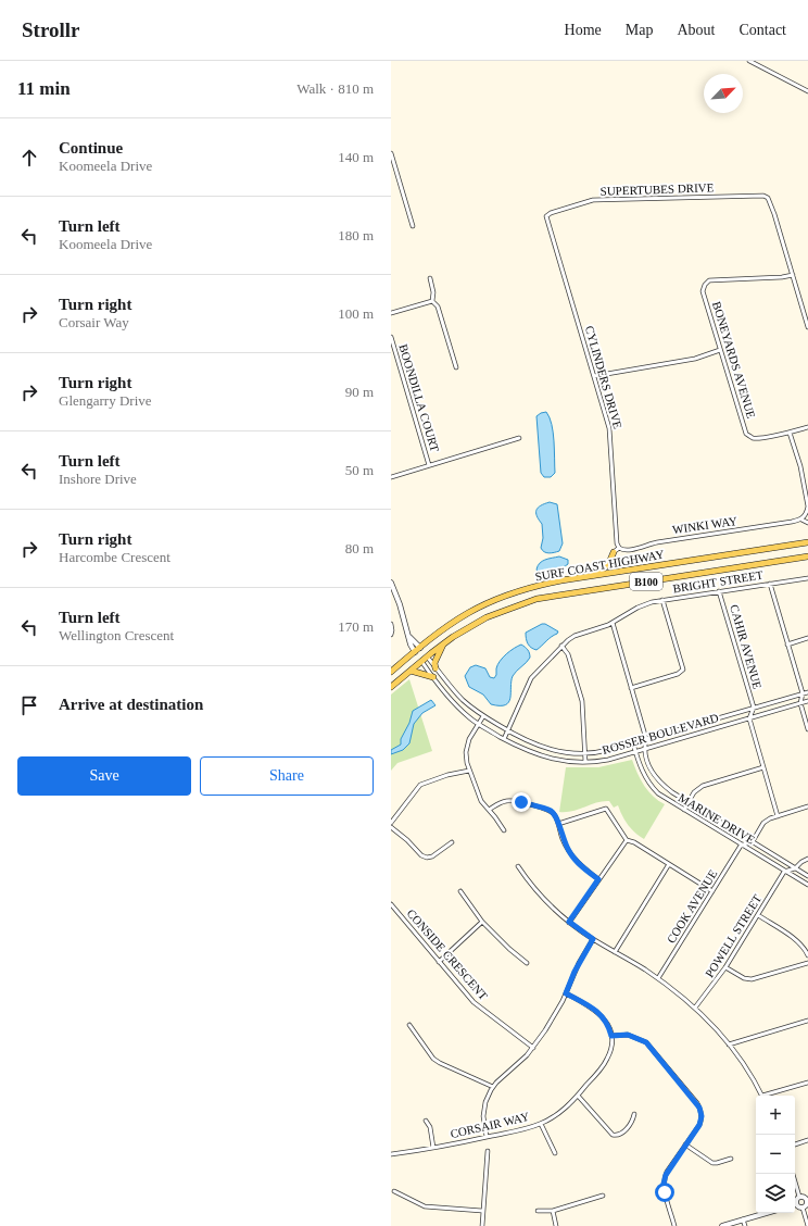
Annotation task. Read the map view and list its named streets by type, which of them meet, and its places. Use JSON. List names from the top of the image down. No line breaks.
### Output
{"streets":{"main road":["SURF COAST HIGHWAY","B100"],"street":["SUPERTUBES DRIVE","BONEYARDS AVENUE","CYLINDERS DRIVE","BOONDILLA COURT","WINKI WAY","BRIGHT STREET","CAHIR AVENUE","ROSSER BOULEVARD","MARINE DRIVE","COOK AVENUE","POWELL STREET","CONSIDE CRESCENT","CORSAIR WAY"]},"crossings":[["SUPERTUBES DRIVE","BONEYARDS AVENUE"],["SUPERTUBES DRIVE","CYLINDERS DRIVE"],["CYLINDERS DRIVE","WINKI WAY"],["SURF COAST HIGHWAY","ROSSER BOULEVARD"],["BRIGHT STREET","CAHIR AVENUE"],["BRIGHT STREET","ROSSER BOULEVARD"],["CAHIR AVENUE","ROSSER BOULEVARD"],["ROSSER BOULEVARD","MARINE DRIVE"],["MARINE DRIVE","COOK AVENUE"],["MARINE DRIVE","POWELL STREET"]],"north":"top right","page":{"header":"Strollr","nav":["Home","Map","About","Contact"],"heading":["11 min","Walk · 810 m"],"list":[["Continue","Koomeela Drive","140 m"],["Turn left","Koomeela Drive","180 m"],["Turn right","Corsair Way","100 m"],["Turn right","Glengarry Drive","90 m"],["Turn left","Inshore Drive","50 m"],["Turn right","Harcombe Crescent","80 m"],["Turn left","Wellington Crescent","170 m"],"Arrive at destination"],"buttons":["Save","Share"],"map_buttons":["+","−"]}}
